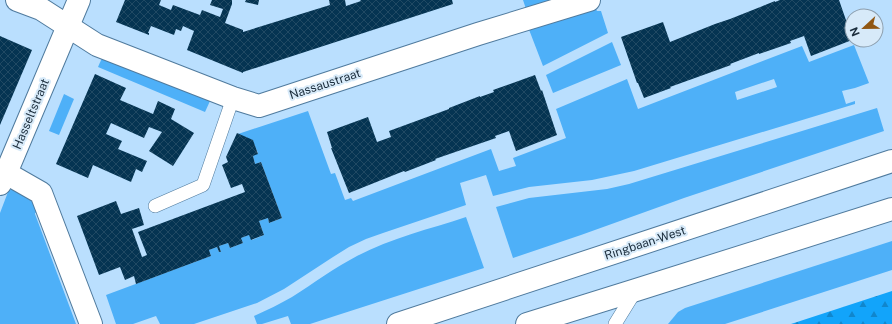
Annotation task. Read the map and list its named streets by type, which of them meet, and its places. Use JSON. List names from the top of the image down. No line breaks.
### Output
{"streets":{"street":["Nassaustraat","Hasseltstraat","Ringbaan-West"]},"crossings":[["Nassaustraat","Hasseltstraat"]],"north":"left"}
